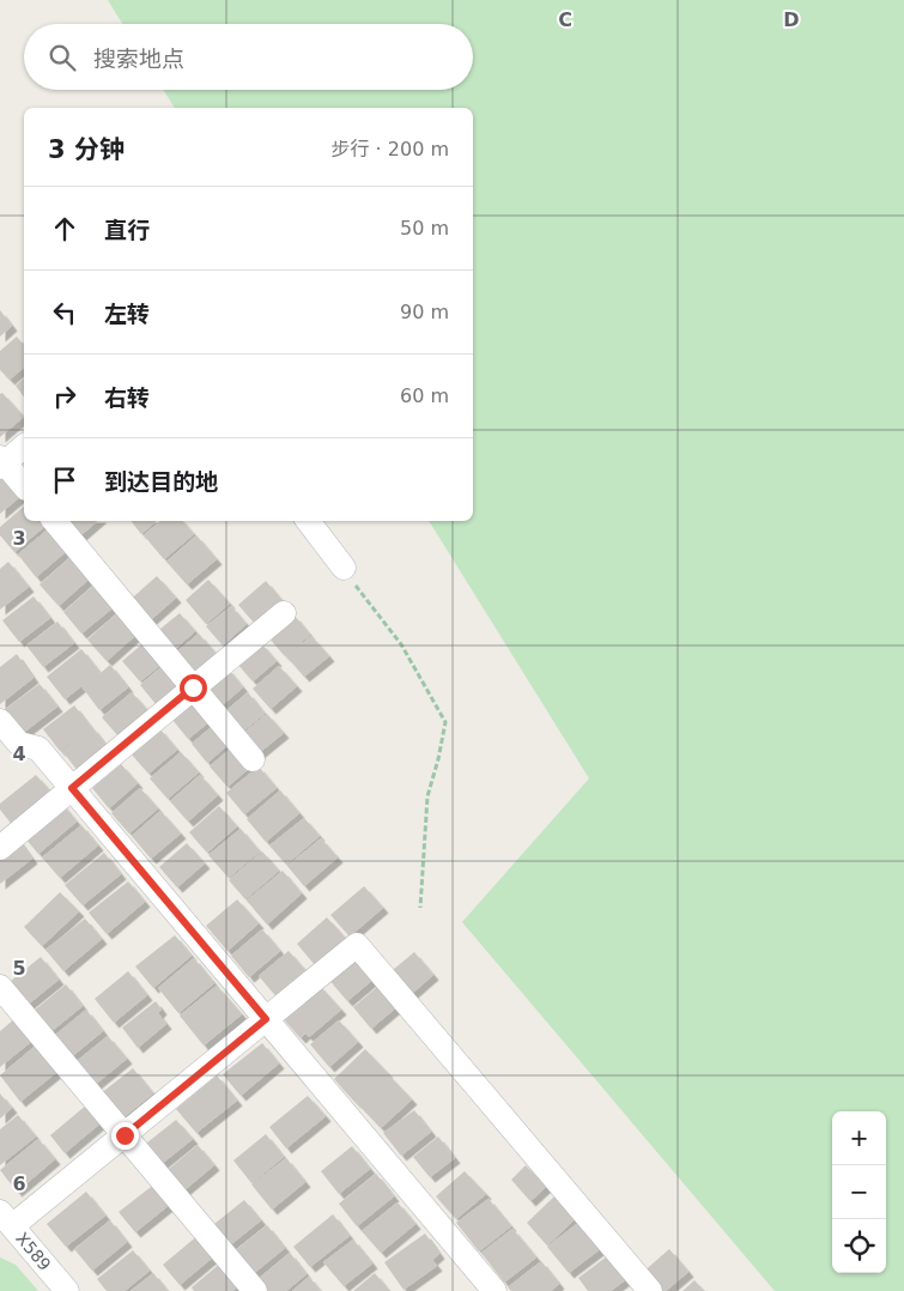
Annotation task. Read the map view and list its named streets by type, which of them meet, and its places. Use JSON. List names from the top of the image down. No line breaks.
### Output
{"streets":{"street":["X589"]},"page":{"search":"搜索地点","heading":["3 分钟","步行 · 200 m"],"list":[["直行","50 m"],["左转","90 m"],["右转","60 m"],"到达目的地"],"map_buttons":["+","−"]},"grid":{"columns":["C","D"],"rows":["3","4","5","6"]}}
